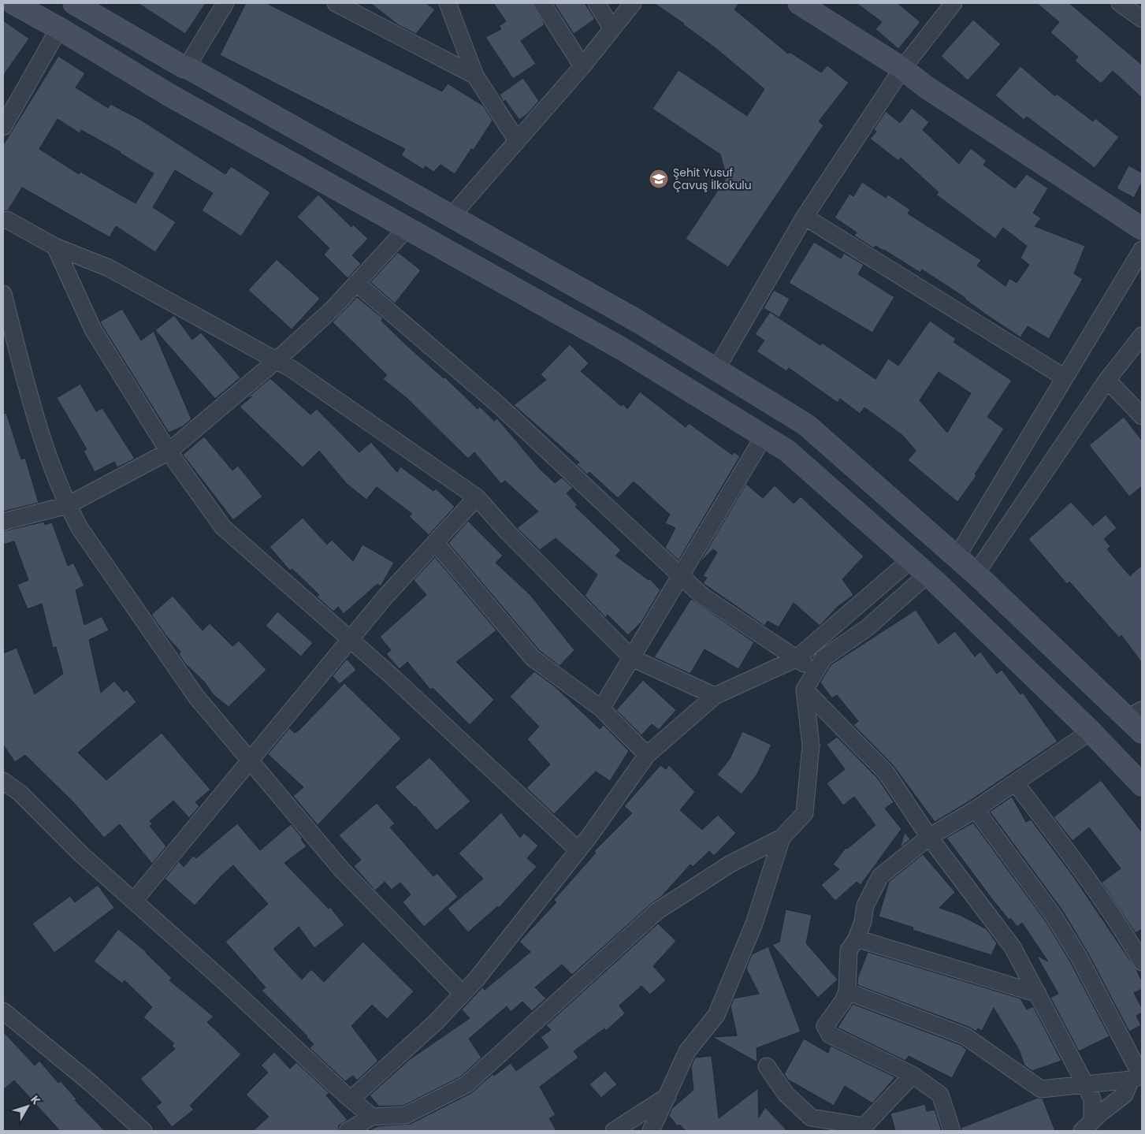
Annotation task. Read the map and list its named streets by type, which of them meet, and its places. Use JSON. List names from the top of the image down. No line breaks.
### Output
{"places":{"school or university":["Şehit Yusuf Çavuş İlkokulu"]},"north":"top right"}
